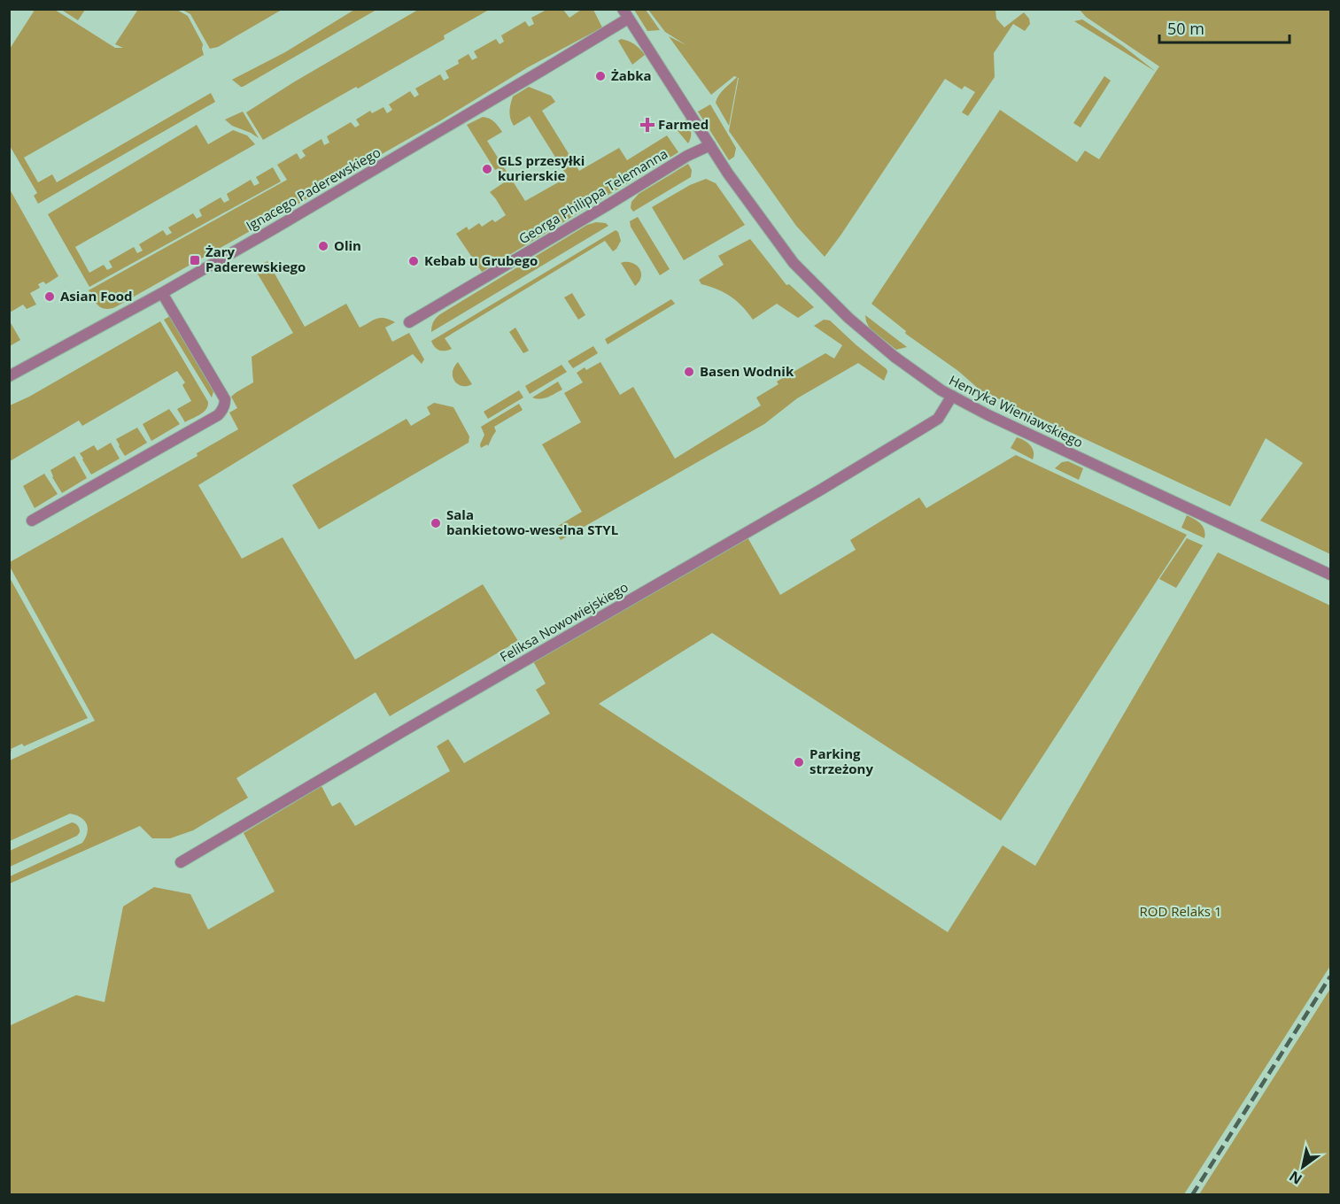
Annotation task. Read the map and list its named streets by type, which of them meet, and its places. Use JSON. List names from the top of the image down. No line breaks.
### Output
{"streets":{"street":["Ignacego Paderewskiego","Georga Philippa Telemanna","Henryka Wieniawskiego","Feliksa Nowowiejskiego"]},"crossings":[["Ignacego Paderewskiego","Henryka Wieniawskiego"],["Georga Philippa Telemanna","Henryka Wieniawskiego"],["Henryka Wieniawskiego","Feliksa Nowowiejskiego"]],"parks":["ROD Relaks 1"],"places":{"other":["Żabka","GLS przesyłki kurierskie","Olin","Kebab u Grubego","Asian Food","Basen Wodnik","Sala bankietowo-weselna STYL","Parking strzeżony"],"health":["Farmed"],"transit":["Żary Paderewskiego"]},"scale_bar":"50 m","north":"bottom left"}
